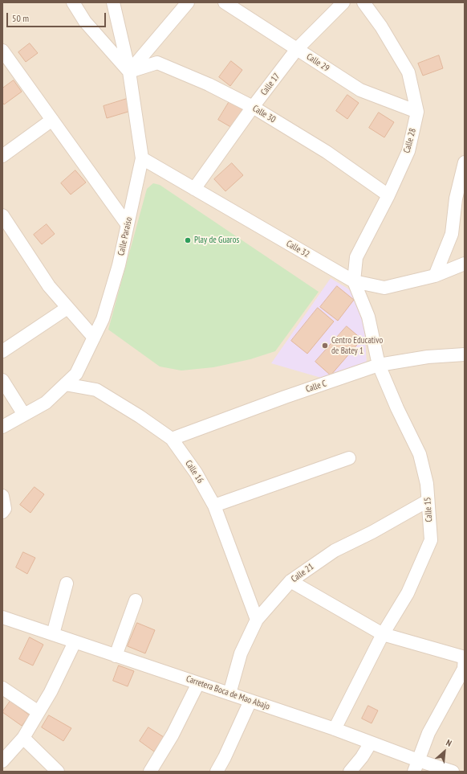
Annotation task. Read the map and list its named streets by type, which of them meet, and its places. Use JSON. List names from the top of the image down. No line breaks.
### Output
{"streets":{"street":["Calle 29","Calle 17","Calle 30","Calle 28","Calle Paraíso","Calle 32","Calle C","Calle 16","Calle 15","Calle 21","Carretera Boca de Mao Abajo"]},"crossings":[["Calle 29","Calle 17"],["Calle 29","Calle 28"],["Calle 17","Calle 30"],["Calle 17","Calle 32"],["Calle 30","Calle 28"],["Calle 30","Calle Paraíso"],["Calle 28","Calle 32"],["Calle 28","Calle 15"],["Calle Paraíso","Calle 32"],["Calle Paraíso","Calle 16"],["Calle 32","Calle 15"],["Calle C","Calle 16"],["Calle C","Calle 15"],["Calle 16","Calle 21"],["Calle 15","Calle 21"],["Calle 15","Carretera Boca de Mao Abajo"],["Calle 21","Carretera Boca de Mao Abajo"]],"places":["Play de Guaros","Centro Educativo de Batey 1"],"scale_bar":"50 m","north":"top right"}
